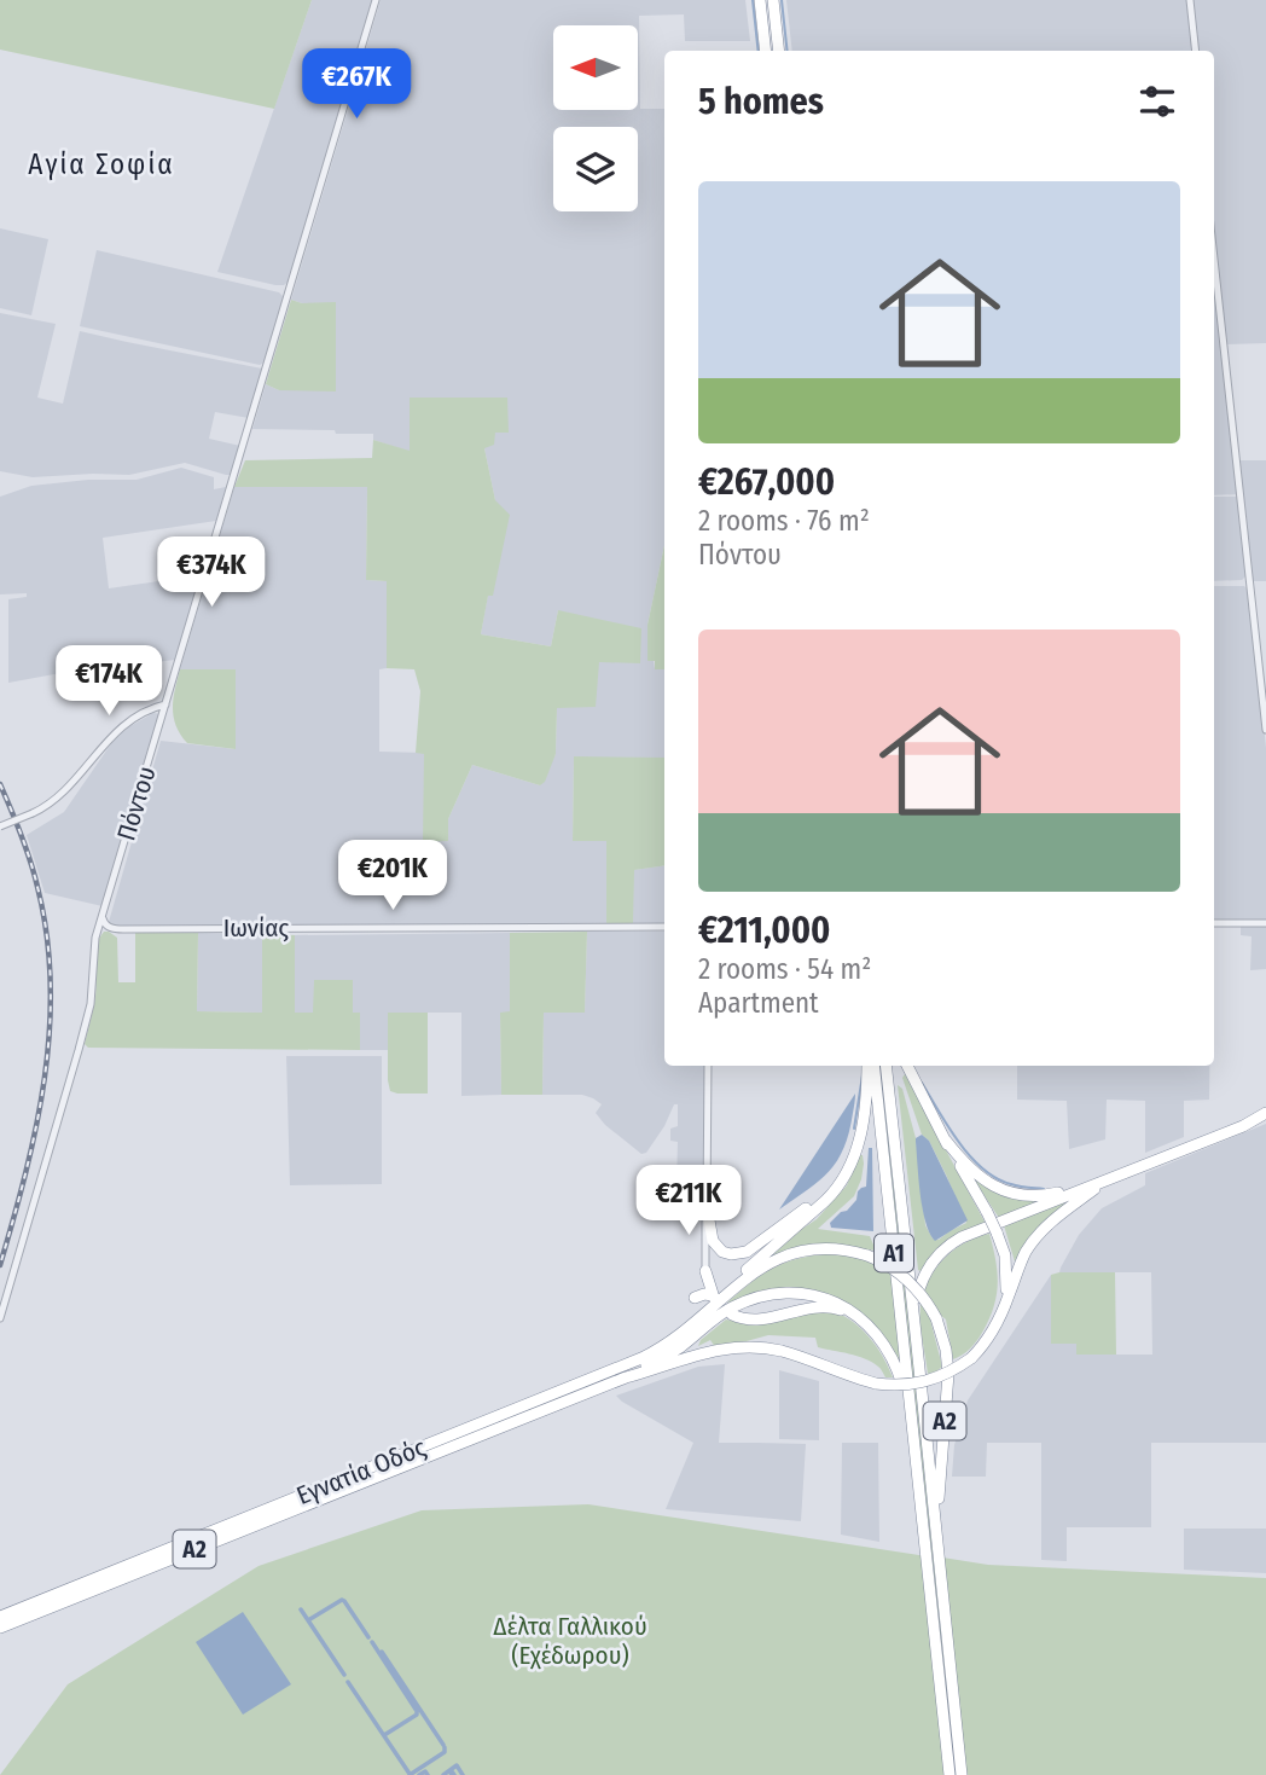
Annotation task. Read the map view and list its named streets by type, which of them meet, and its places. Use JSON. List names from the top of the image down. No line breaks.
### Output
{"streets":{"highway":["Α1","Α2","Εγνατία Οδός"],"street":["Πόντου","Ιωνίας"]},"crossings":[["Πόντου","Ιωνίας"],["Α1","Α2"],["Α2","Εγνατία Οδός"]],"districts":["Αγία Σοφία"],"parks":["Δέλτα Γαλλικού (Εχέδωρου)"],"north":"left","page":{"price":["€267K","€374K","€174K","€201K","€211K"],"heading":"5 homes","list":[{"name":"€267,000","note":"2 rooms · 76 m² · Πόντου"},{"name":"€211,000","note":"2 rooms · 54 m² · Apartment"}]}}
